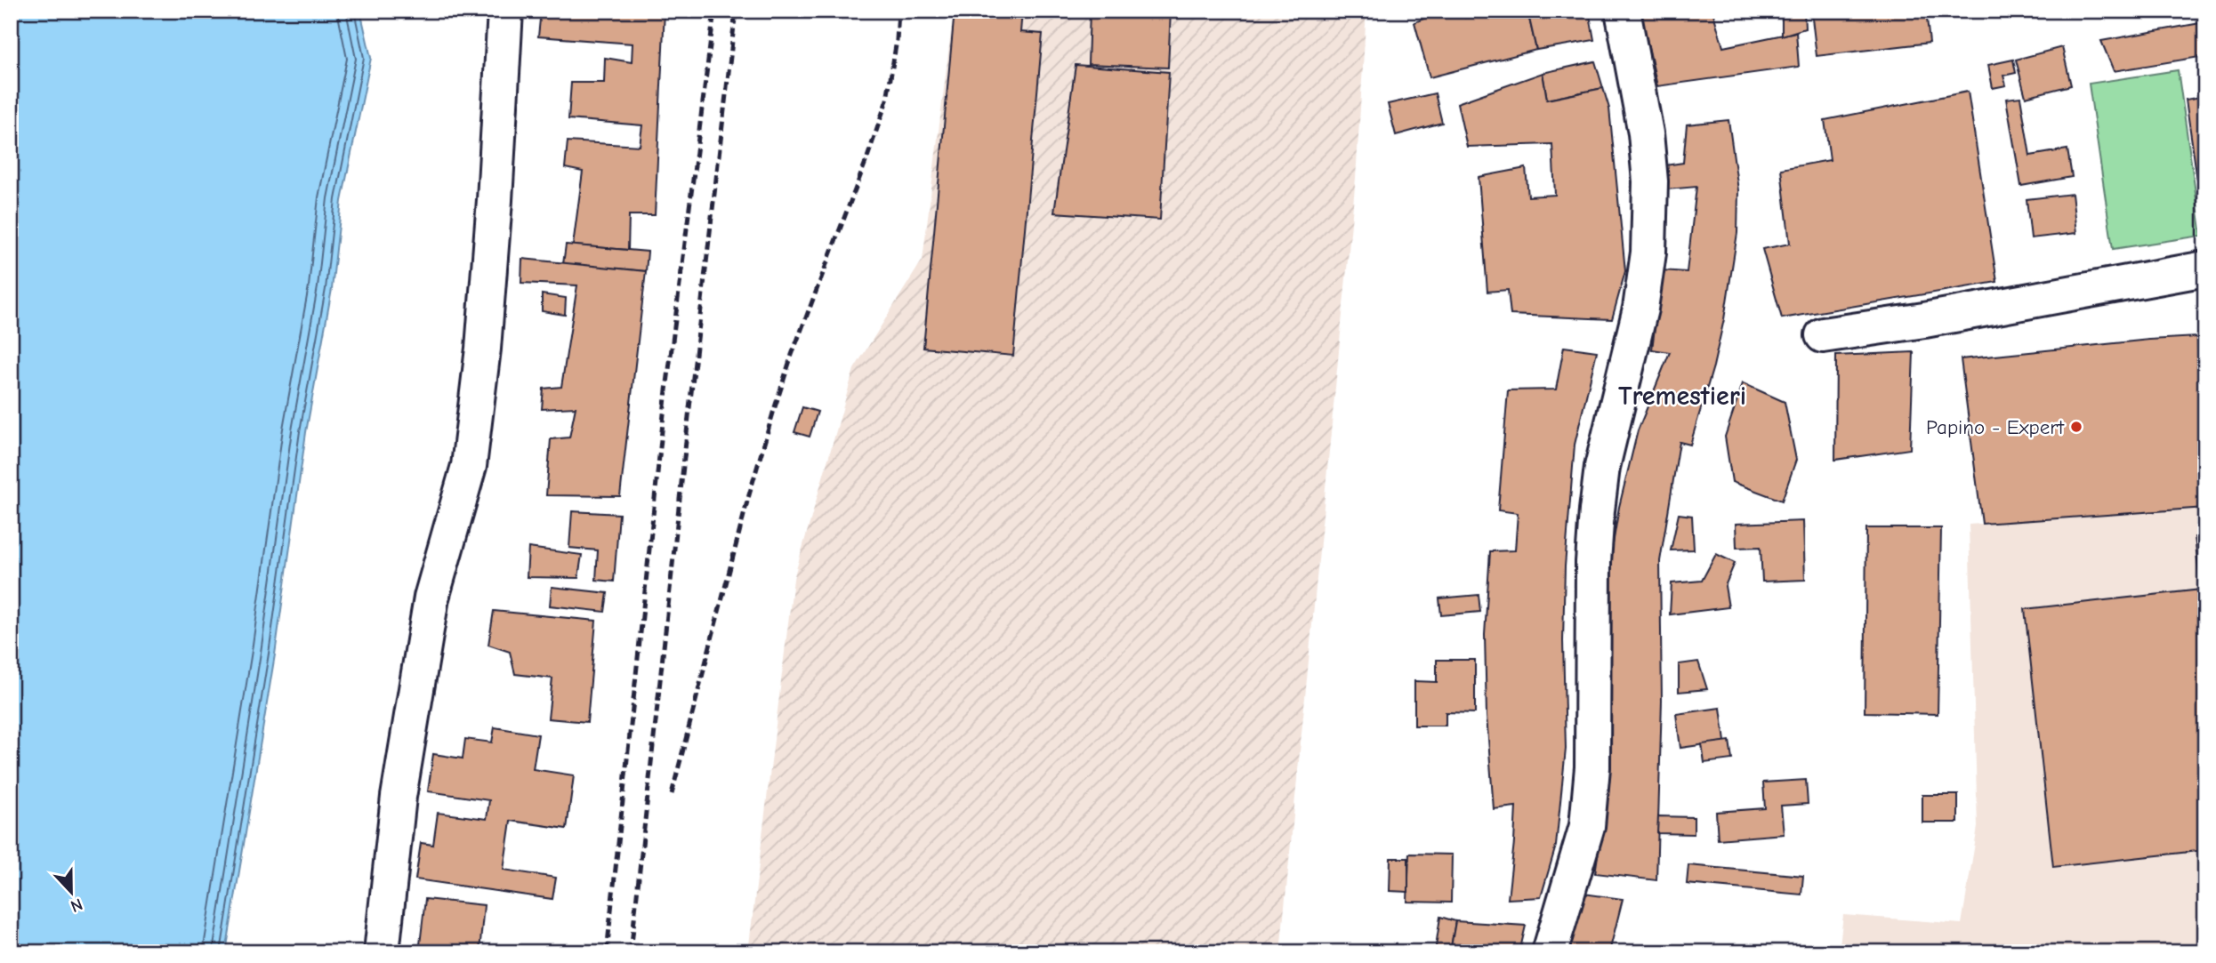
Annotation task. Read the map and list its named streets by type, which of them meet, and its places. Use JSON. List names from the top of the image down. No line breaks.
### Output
{"districts":["Tremestieri"],"places":["Papino - Expert"],"north":"bottom"}
